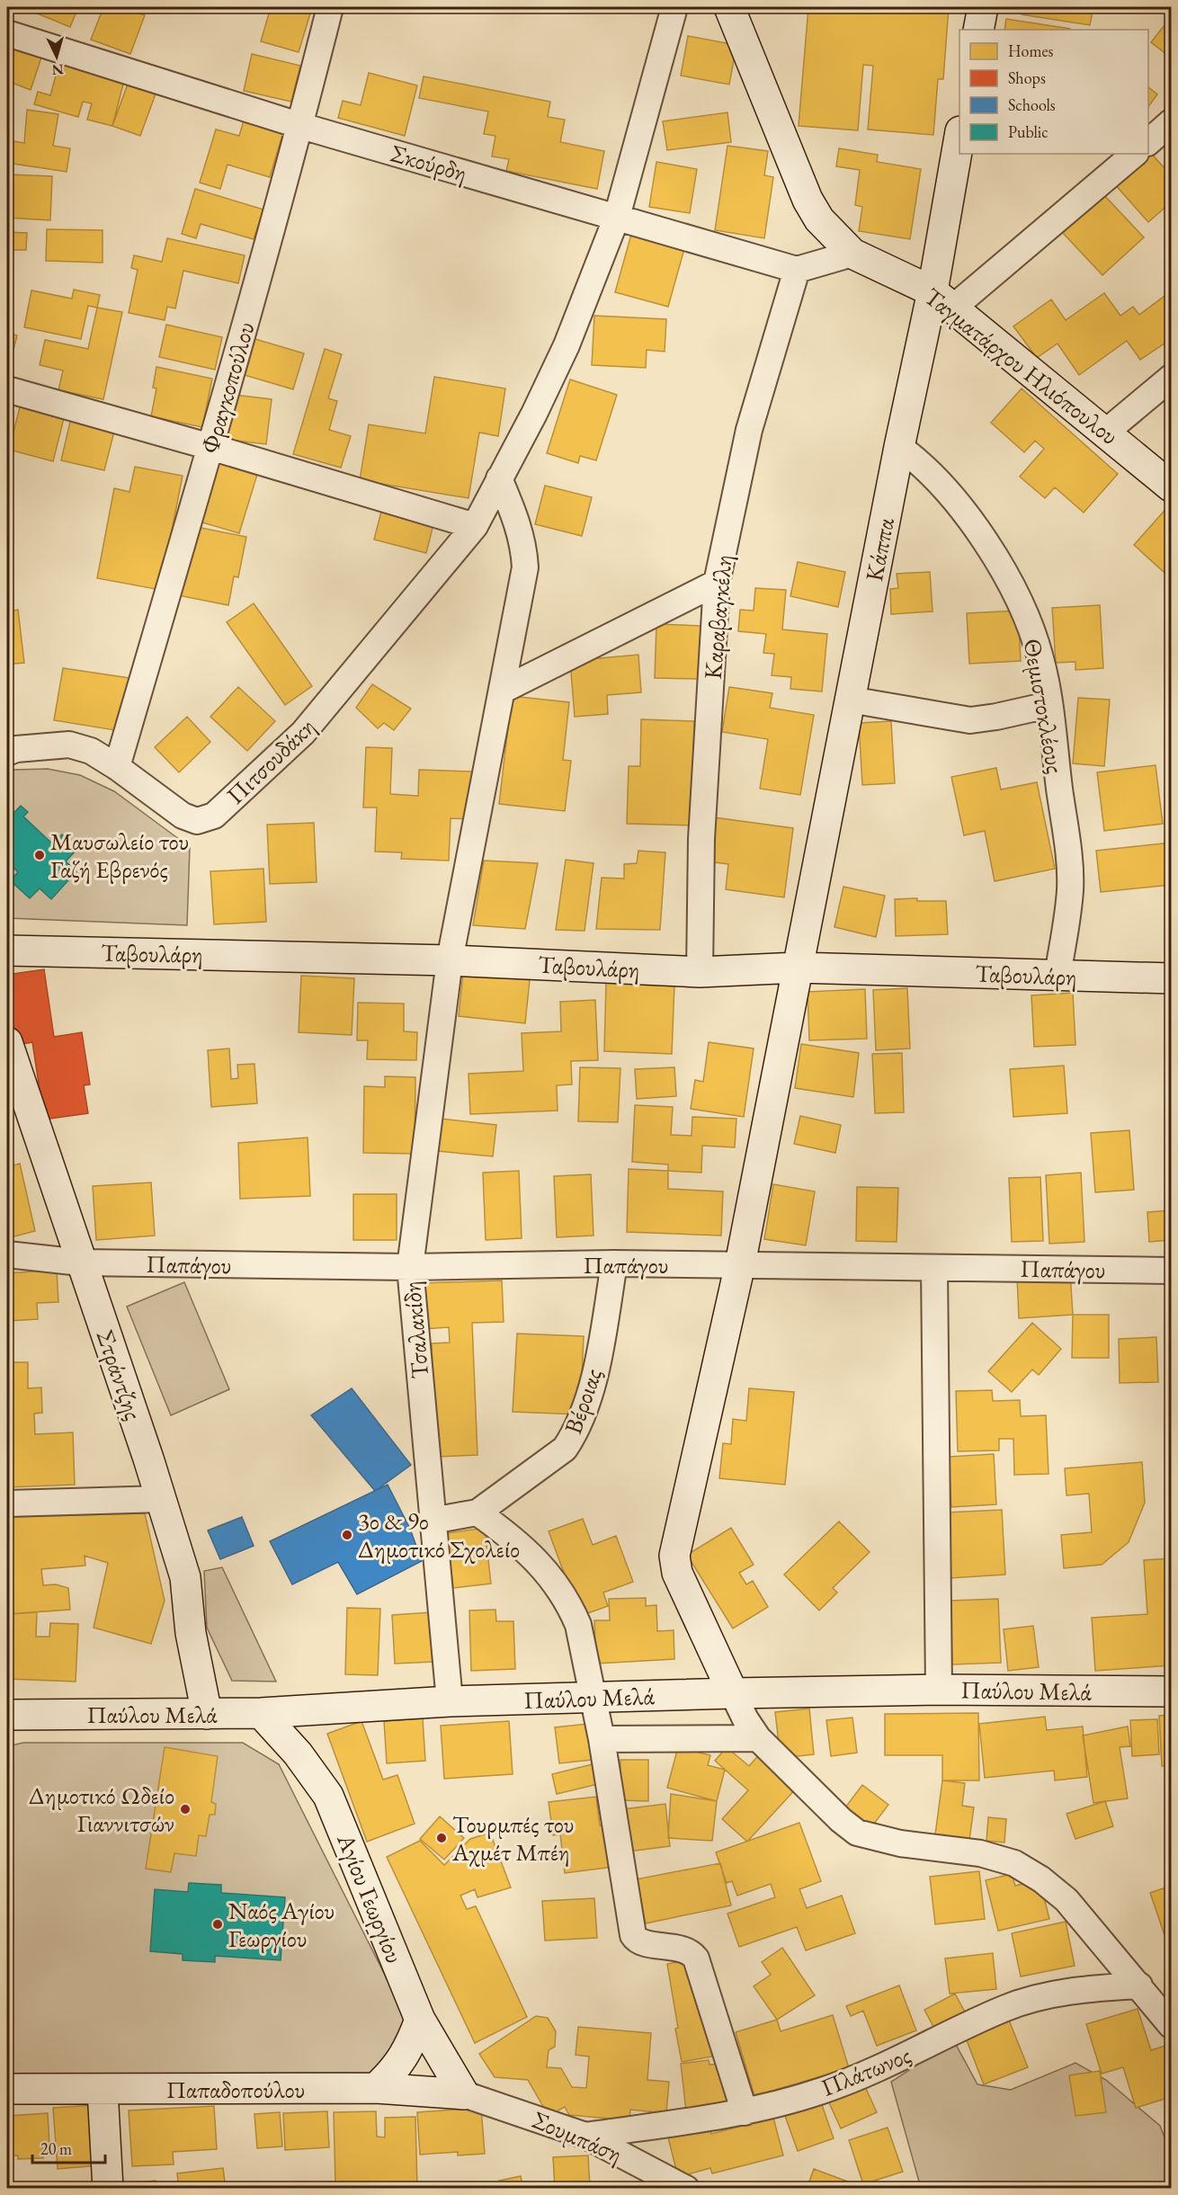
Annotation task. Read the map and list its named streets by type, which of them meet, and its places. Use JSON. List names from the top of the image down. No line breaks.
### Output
{"streets":{"street":["Σκούρδη","Ταγματάρχου Ηλιόπουλου","Φραγκοπούλου","Κάππα","Καραβαγκέλη","Θεμιστοκλέους","Πιτσουδάκη","Ταβουλάρη","Παπάγου","Τσαλακίδη","Στράντζης","Βέροιας","Παύλου Μελά","Αγίου Γεωργίου","Πλάτωνος","Παπαδοπούλου","Σουμπάση"]},"crossings":[["Σκούρδη","Φραγκοπούλου"],["Σκούρδη","Καραβαγκέλη"],["Σκούρδη","Πιτσουδάκη"],["Ταγματάρχου Ηλιόπουλου","Κάππα"],["Φραγκοπούλου","Πιτσουδάκη"],["Κάππα","Θεμιστοκλέους"],["Κάππα","Ταβουλάρη"],["Κάππα","Παπάγου"],["Κάππα","Παύλου Μελά"],["Καραβαγκέλη","Ταβουλάρη"],["Θεμιστοκλέους","Ταβουλάρη"],["Πιτσουδάκη","Τσαλακίδη"],["Ταβουλάρη","Τσαλακίδη"],["Παπάγου","Τσαλακίδη"],["Παπάγου","Στράντζης"],["Παπάγου","Βέροιας"],["Τσαλακίδη","Βέροιας"],["Τσαλακίδη","Παύλου Μελά"],["Στράντζης","Παύλου Μελά"],["Παύλου Μελά","Αγίου Γεωργίου"],["Αγίου Γεωργίου","Παπαδοπούλου"],["Αγίου Γεωργίου","Σουμπάση"],["Πλάτωνος","Σουμπάση"],["Παπαδοπούλου","Σουμπάση"]],"places":["Μαυσωλείο του Γαζή Εβρενός","3ο & 9ο Δημοτικό Σχολείο","Δημοτικό Ωδείο Γιαννιτσών","Τουρμπές του Αχμέτ Μπέη","Ναός Αγίου Γεωργίου"],"legend":["Homes","Shops","Schools","Public"],"scale_bar":"20 m","north":"bottom"}
